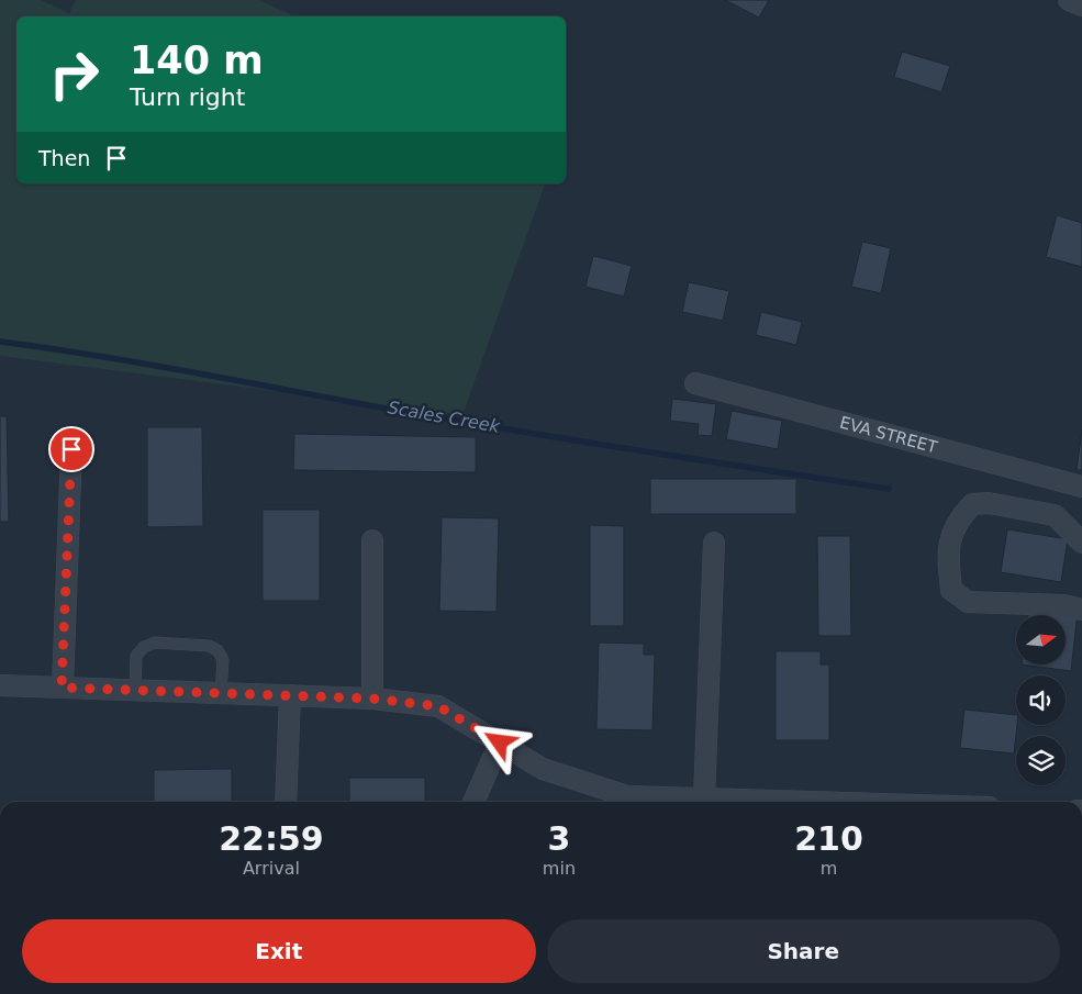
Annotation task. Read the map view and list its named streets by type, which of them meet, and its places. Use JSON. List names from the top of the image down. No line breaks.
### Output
{"streets":{"street":["EVA STREET"]},"water":["Scales Creek"],"north":"right","page":{"turn":["140 m","Turn right"],"then":"Then","eta":["22:59","Arrival","3","min","210","m"],"buttons":["Exit","Share"]}}
